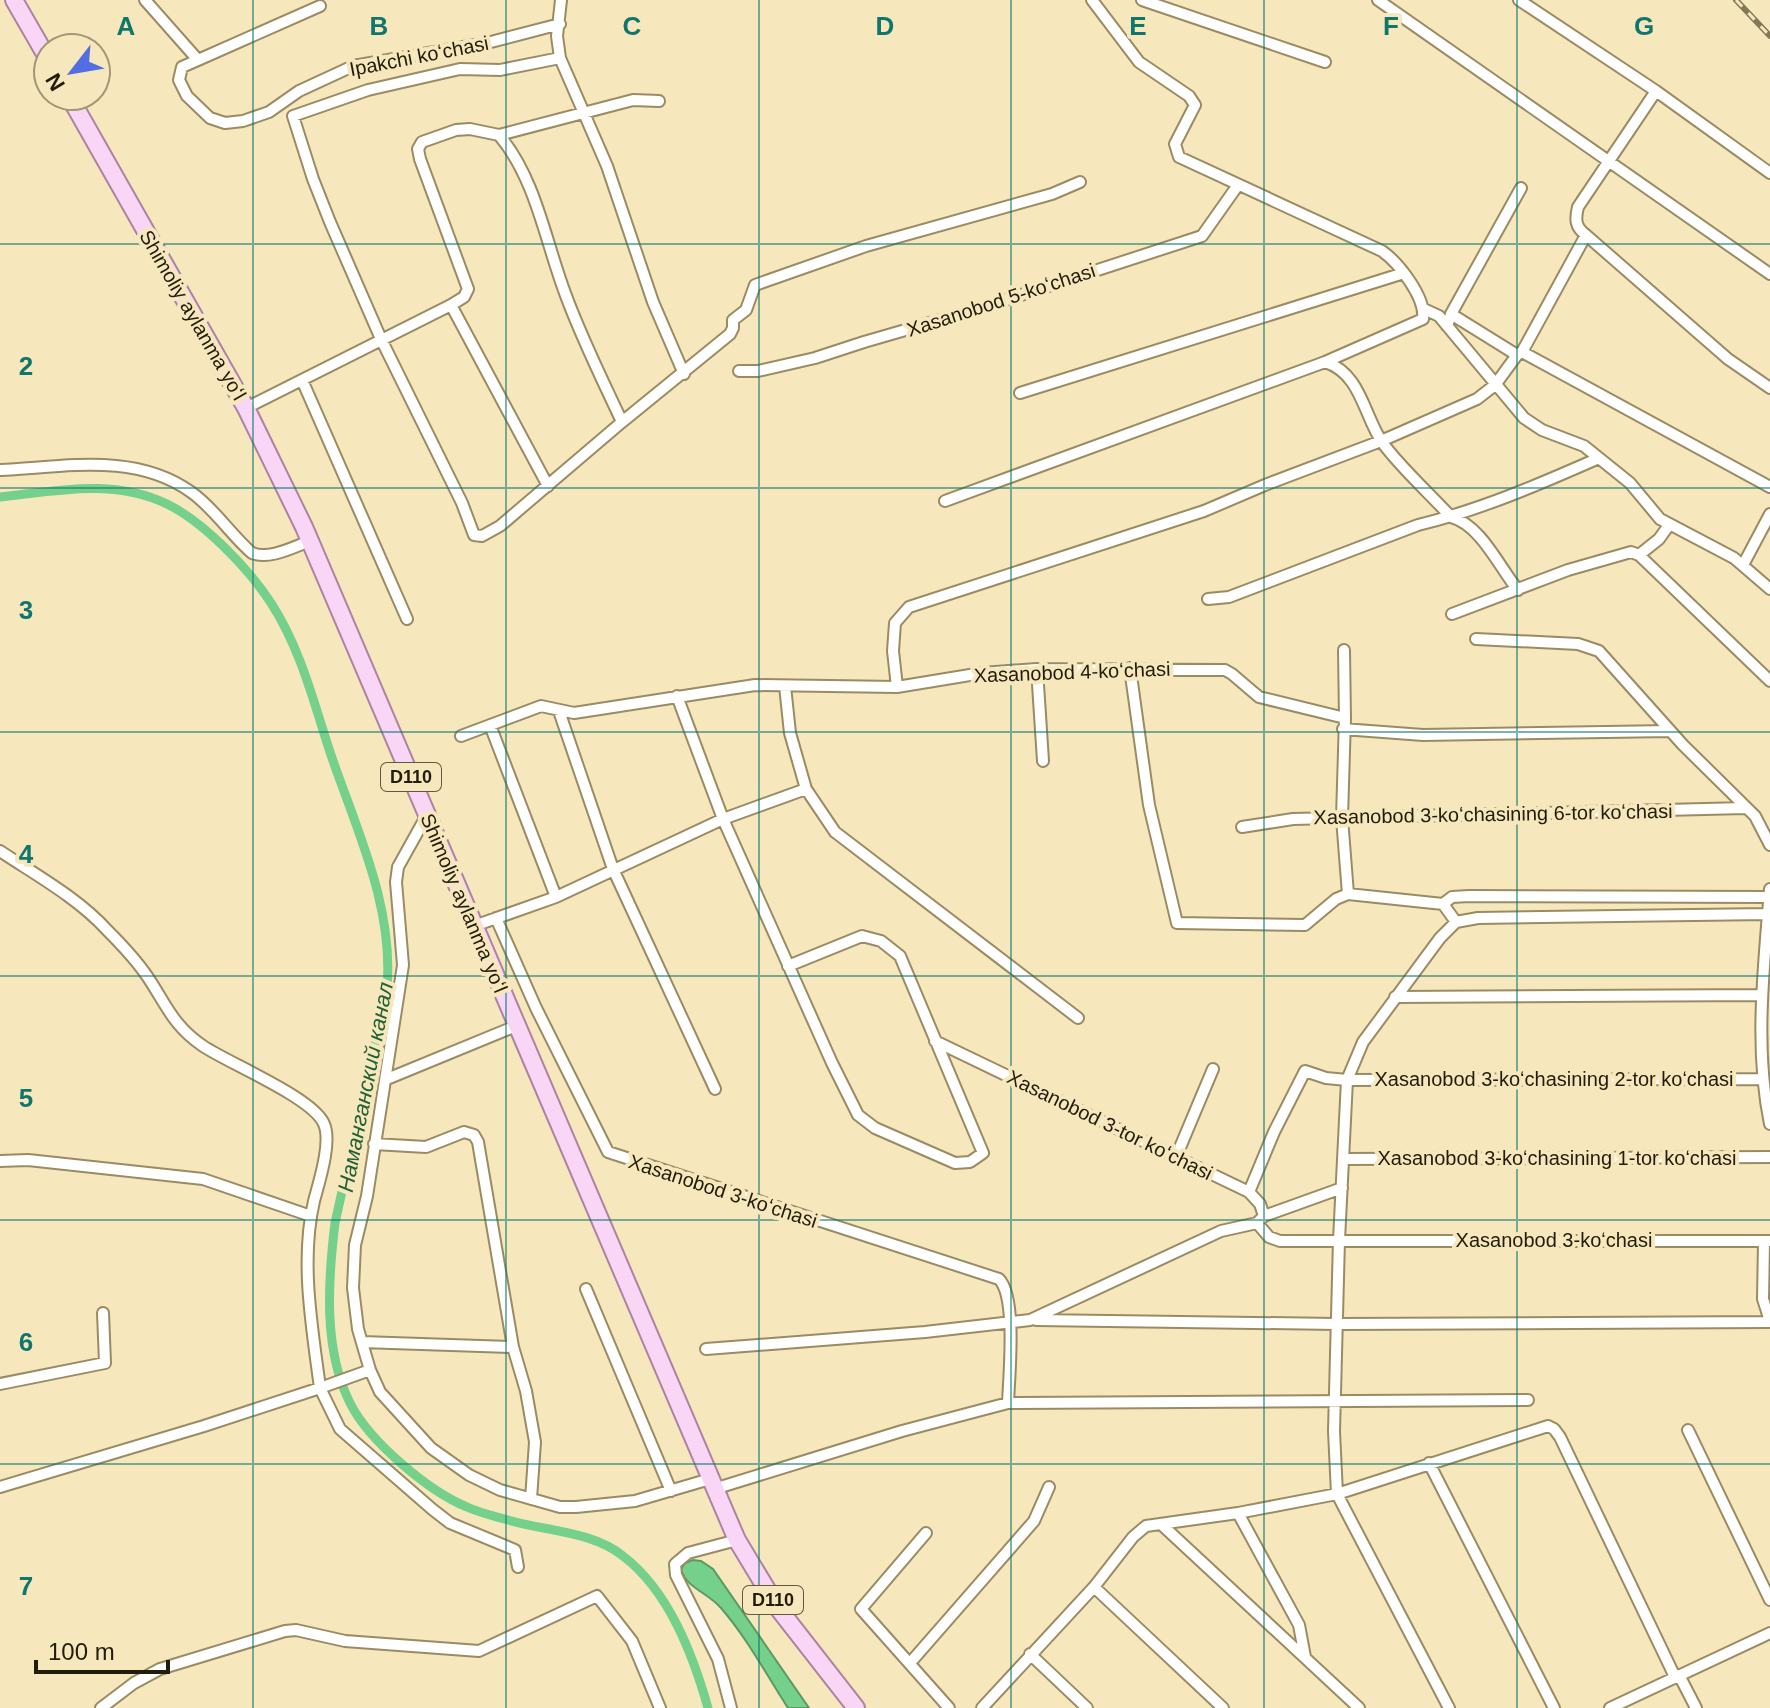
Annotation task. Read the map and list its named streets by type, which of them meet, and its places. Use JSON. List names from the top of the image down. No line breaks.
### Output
{"streets":{"main road":["Shimoliy aylanma yoʻl","D110"],"street":["Ipakchi koʻchasi","Xasanobod 5-koʻchasi","Xasanobod 4-koʻchasi","Xasanobod 3-koʻchasining 6-tor koʻchasi","Xasanobod 3-koʻchasining 2-tor koʻchasi","Xasanobod 3-tor koʻchasi","Xasanobod 3-koʻchasining 1-tor koʻchasi","Xasanobod 3-koʻchasi"]},"crossings":[["Xasanobod 3-koʻchasining 2-tor koʻchasi","Xasanobod 3-tor koʻchasi"]],"water":["Наманганский канал"],"scale_bar":"100 m","north":"bottom left","grid":{"columns":["A","B","C","D","E","F","G"],"rows":["2","3","4","5","6","7"]}}
